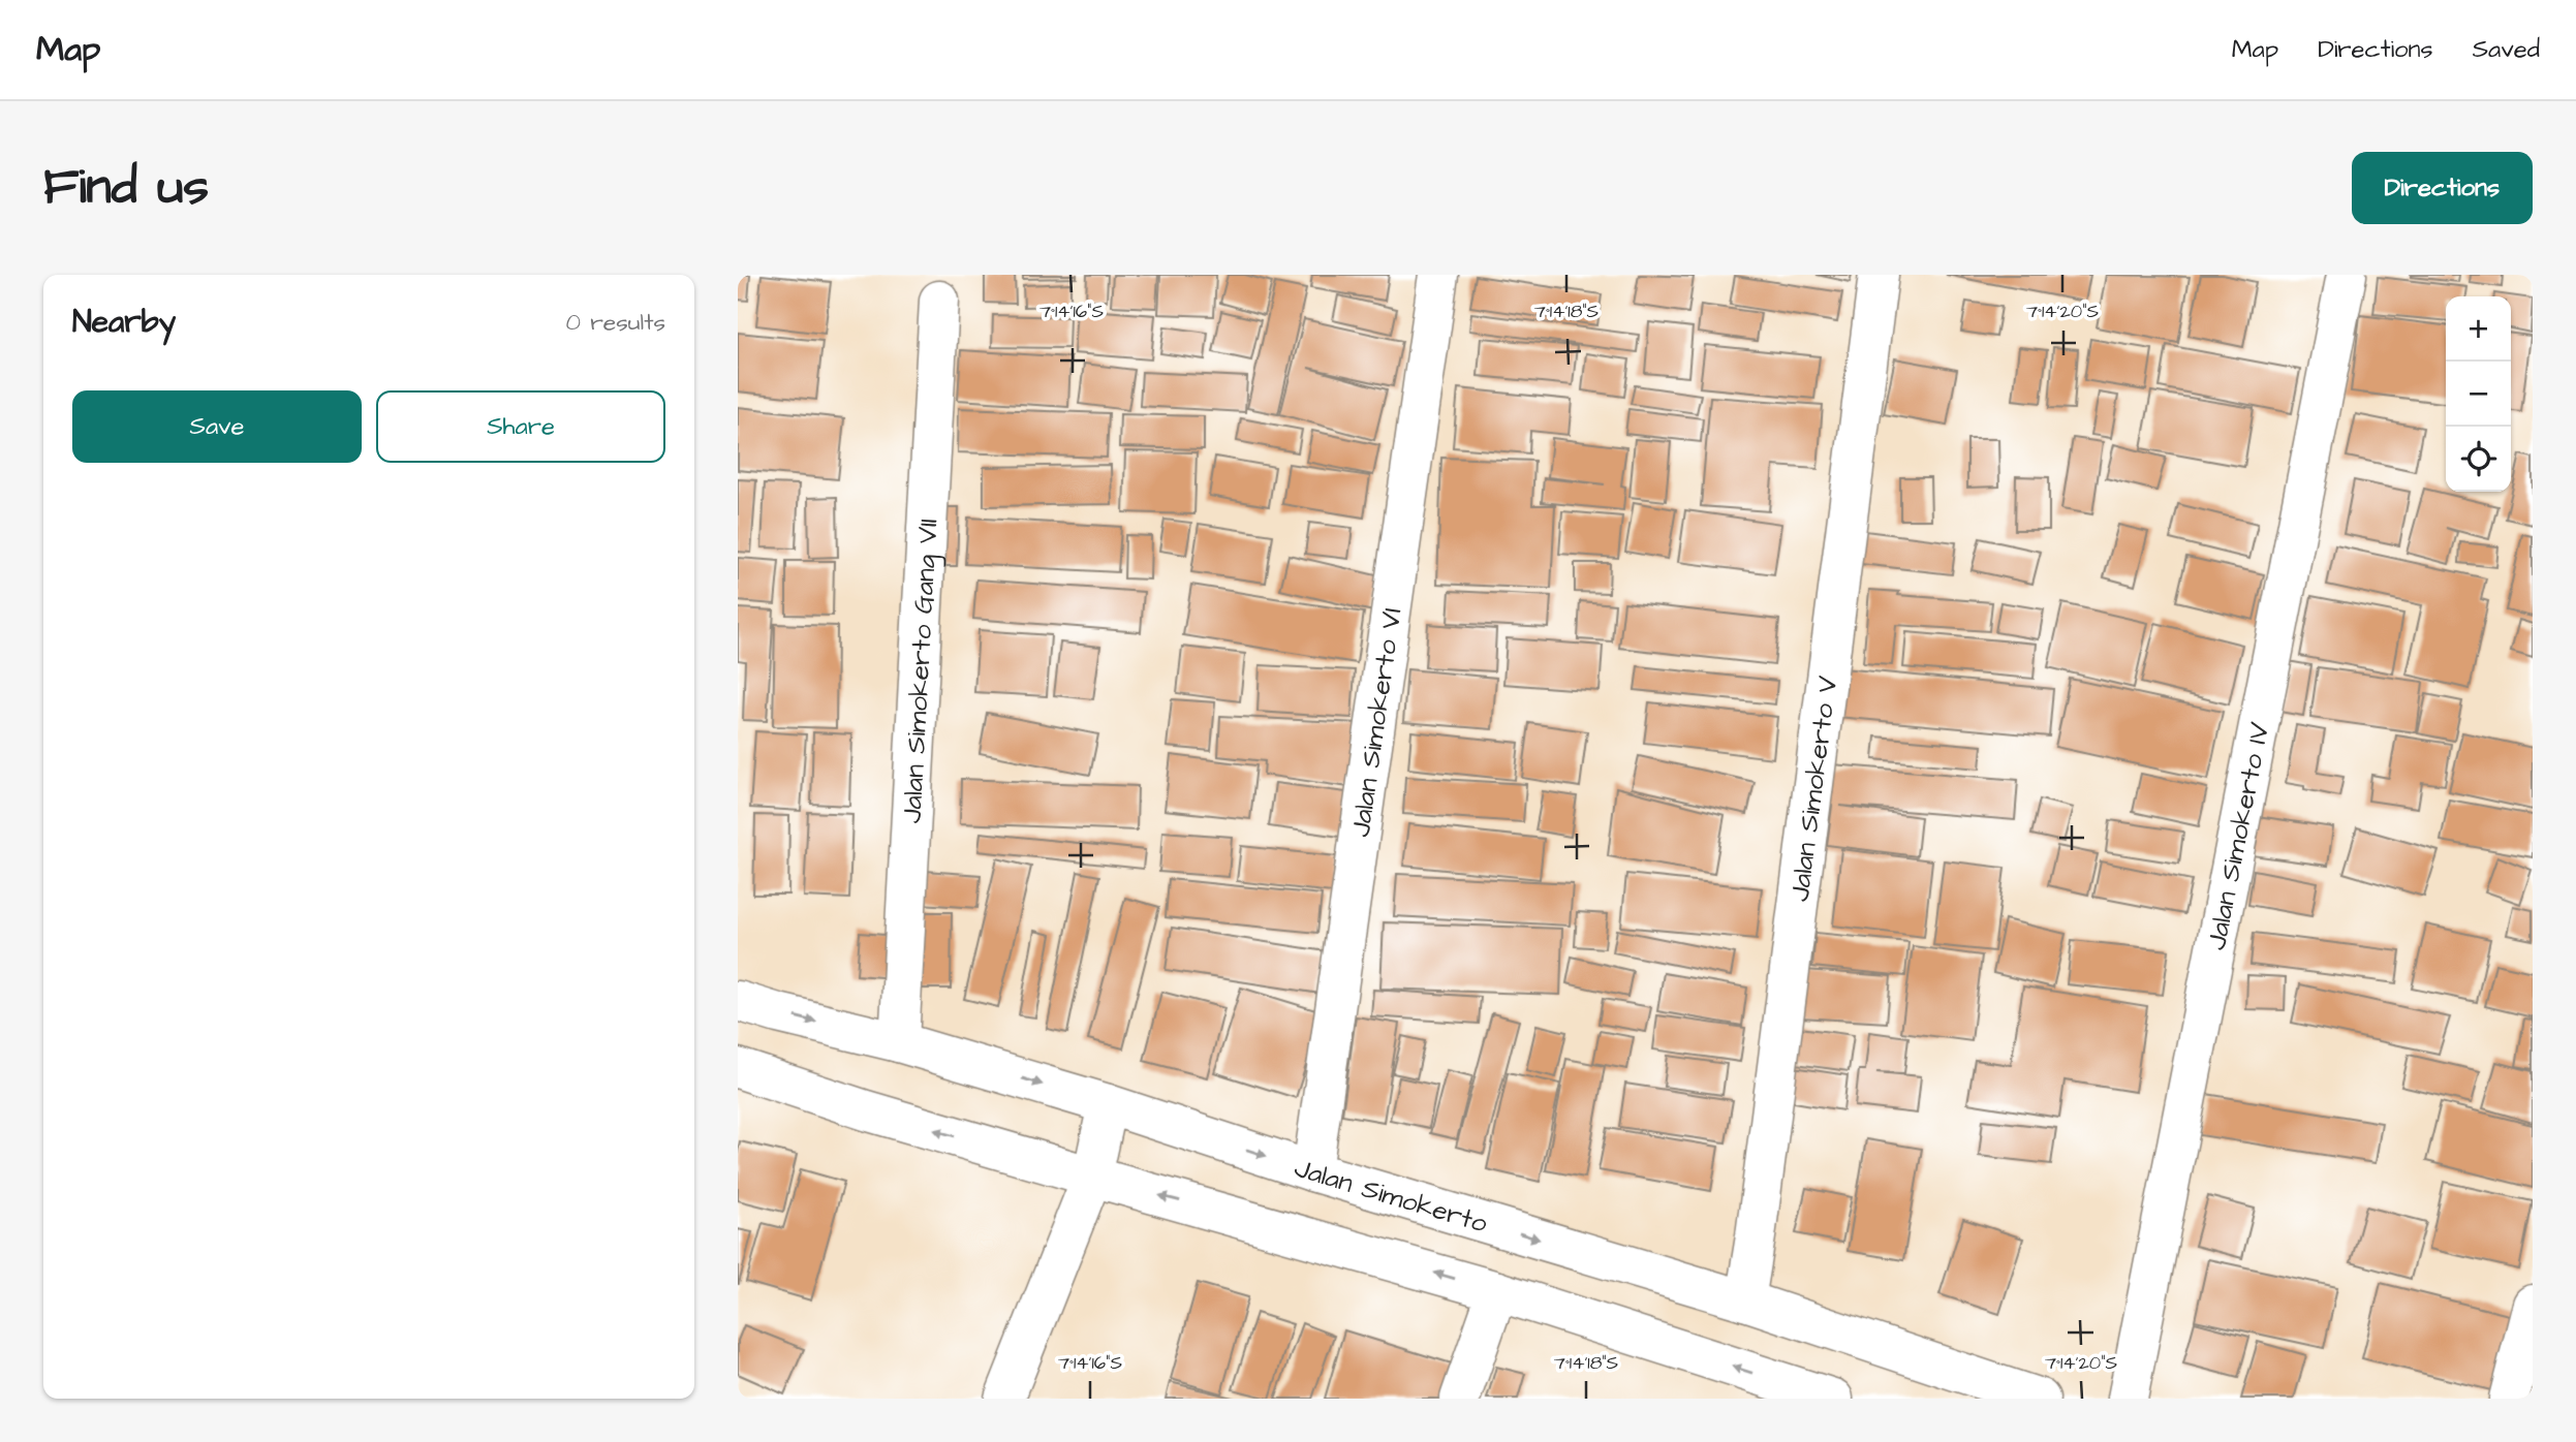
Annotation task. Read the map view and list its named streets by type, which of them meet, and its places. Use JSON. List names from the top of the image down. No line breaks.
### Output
{"streets":{"main road":["Jalan Simokerto Gang VII","Jalan Simokerto VI","Jalan Simokerto V","Jalan Simokerto IV","Jalan Simokerto"]},"crossings":[["Jalan Simokerto Gang VII","Jalan Simokerto"],["Jalan Simokerto VI","Jalan Simokerto"],["Jalan Simokerto V","Jalan Simokerto"]],"page":{"header":"Map","nav":["Map","Directions","Saved"],"buttons":["Directions",["Save","Share"]],"title":"Find us","heading":["Nearby","0 results"],"map_buttons":["+","−"]},"coordinates":["7°14'16\"S","7°14'18\"S","7°14'20\"S"]}
